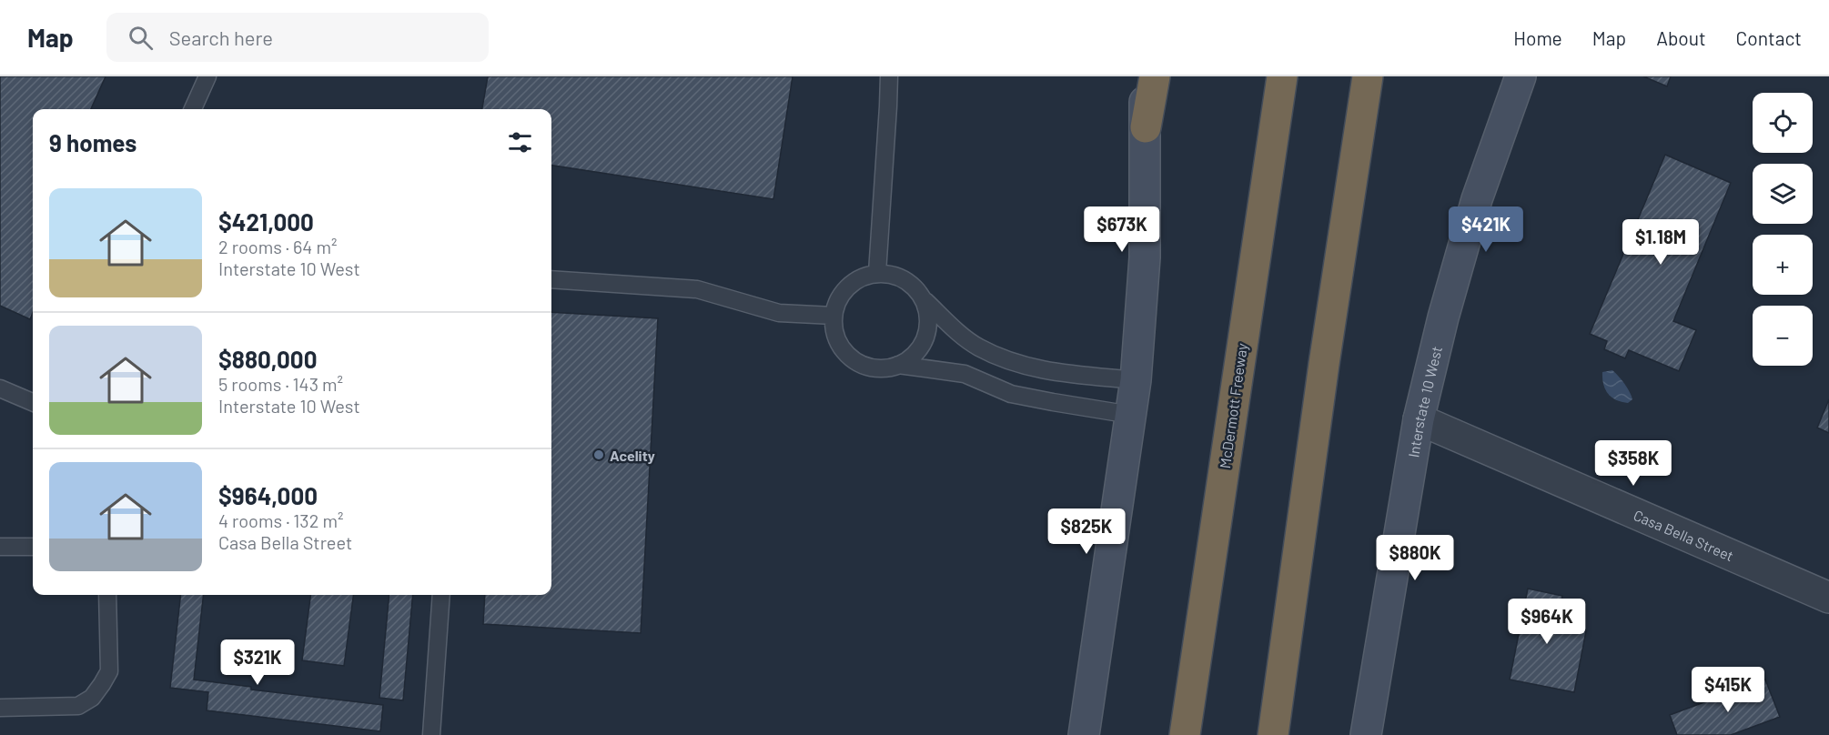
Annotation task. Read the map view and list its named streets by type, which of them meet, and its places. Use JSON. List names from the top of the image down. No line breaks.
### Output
{"streets":{"highway":["McDermott Freeway"],"main road":["Interstate 10 West"],"street":["Casa Bella Street"]},"crossings":[["Interstate 10 West","Casa Bella Street"]],"places":["Acelity"],"page":{"header":"Map","search":"Search here","nav":["Home","Map","About","Contact"],"map_buttons":["+","−"],"heading":"9 homes","list":[{"name":"$421,000","note":"2 rooms · 64 m² · Interstate 10 West"},{"name":"$880,000","note":"5 rooms · 143 m² · Interstate 10 West"},{"name":"$964,000","note":"4 rooms · 132 m² · Casa Bella Street"}],"price":["$673K","$421K","$1.18M","$358K","$825K","$880K","$964K","$321K","$415K"]}}
